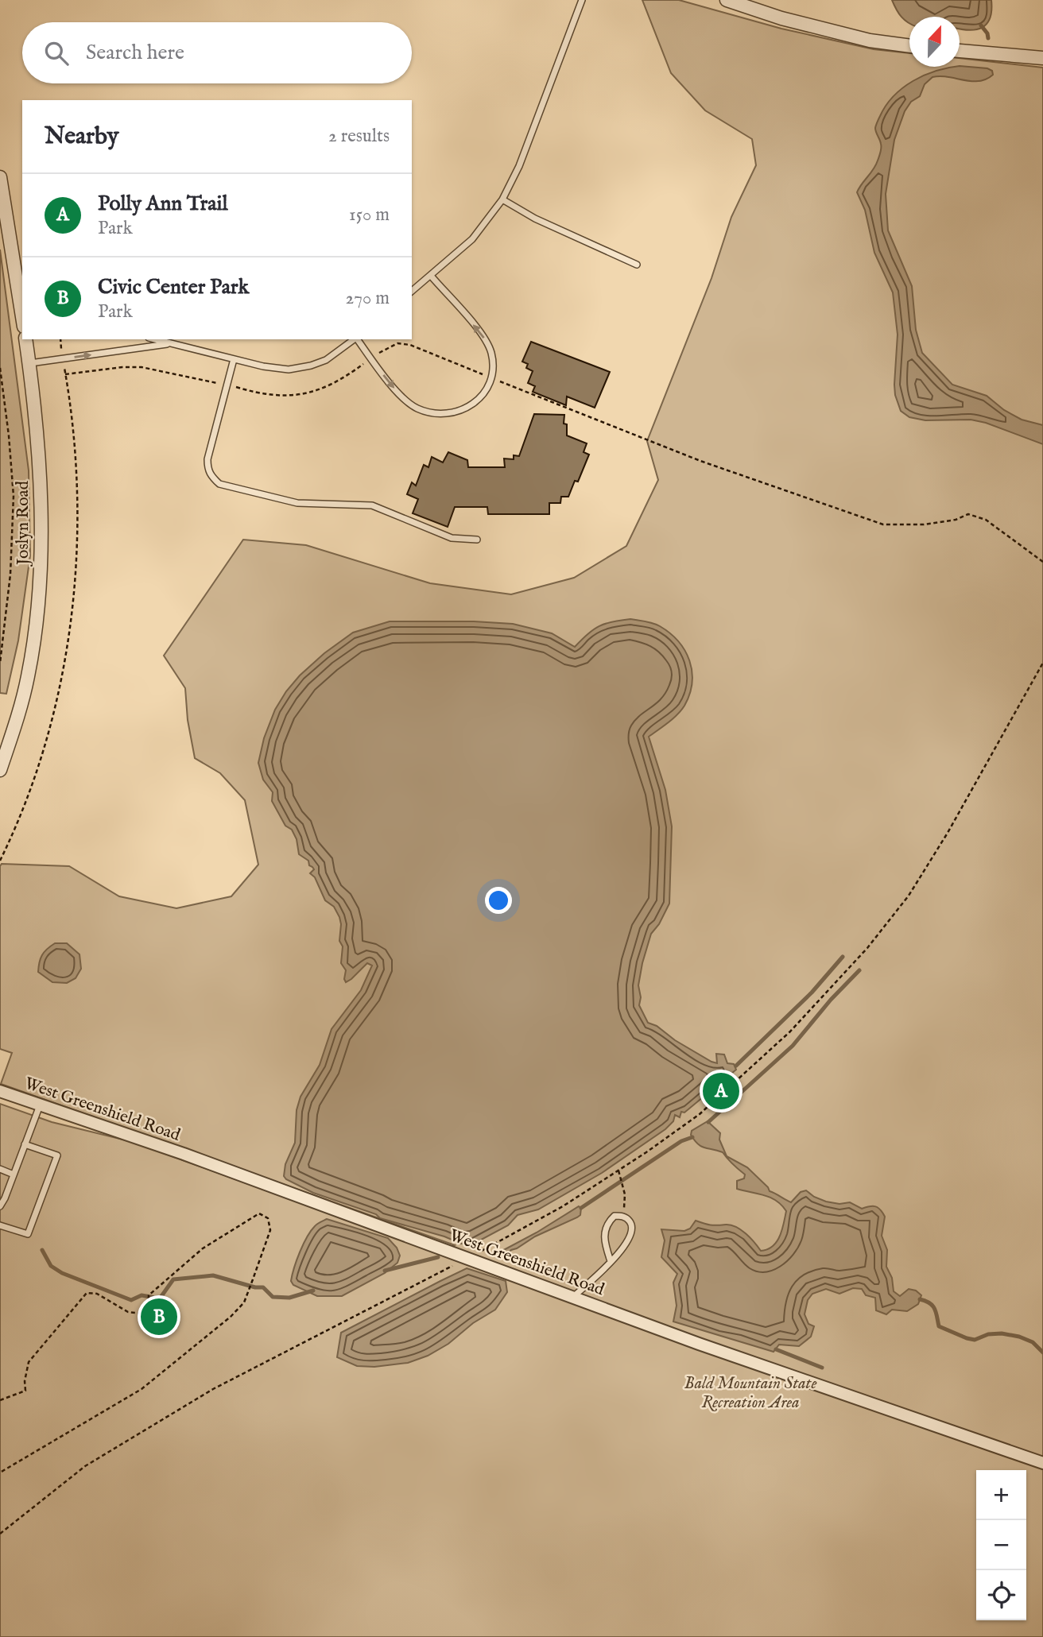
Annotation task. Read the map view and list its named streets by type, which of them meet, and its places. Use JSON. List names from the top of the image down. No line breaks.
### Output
{"streets":{"street":["Joslyn Road","West Greenshield Road"]},"parks":["Bald Mountain State Recreation Area"],"north":"top","page":{"search":"Search here","heading":["Nearby","2 results"],"list":[{"mark":"A","name":"Polly Ann Trail","note":"Park","value":"150 m"},{"mark":"B","name":"Civic Center Park","note":"Park","value":"270 m"}],"pins":["A","B"],"map_buttons":["+","−"]}}
